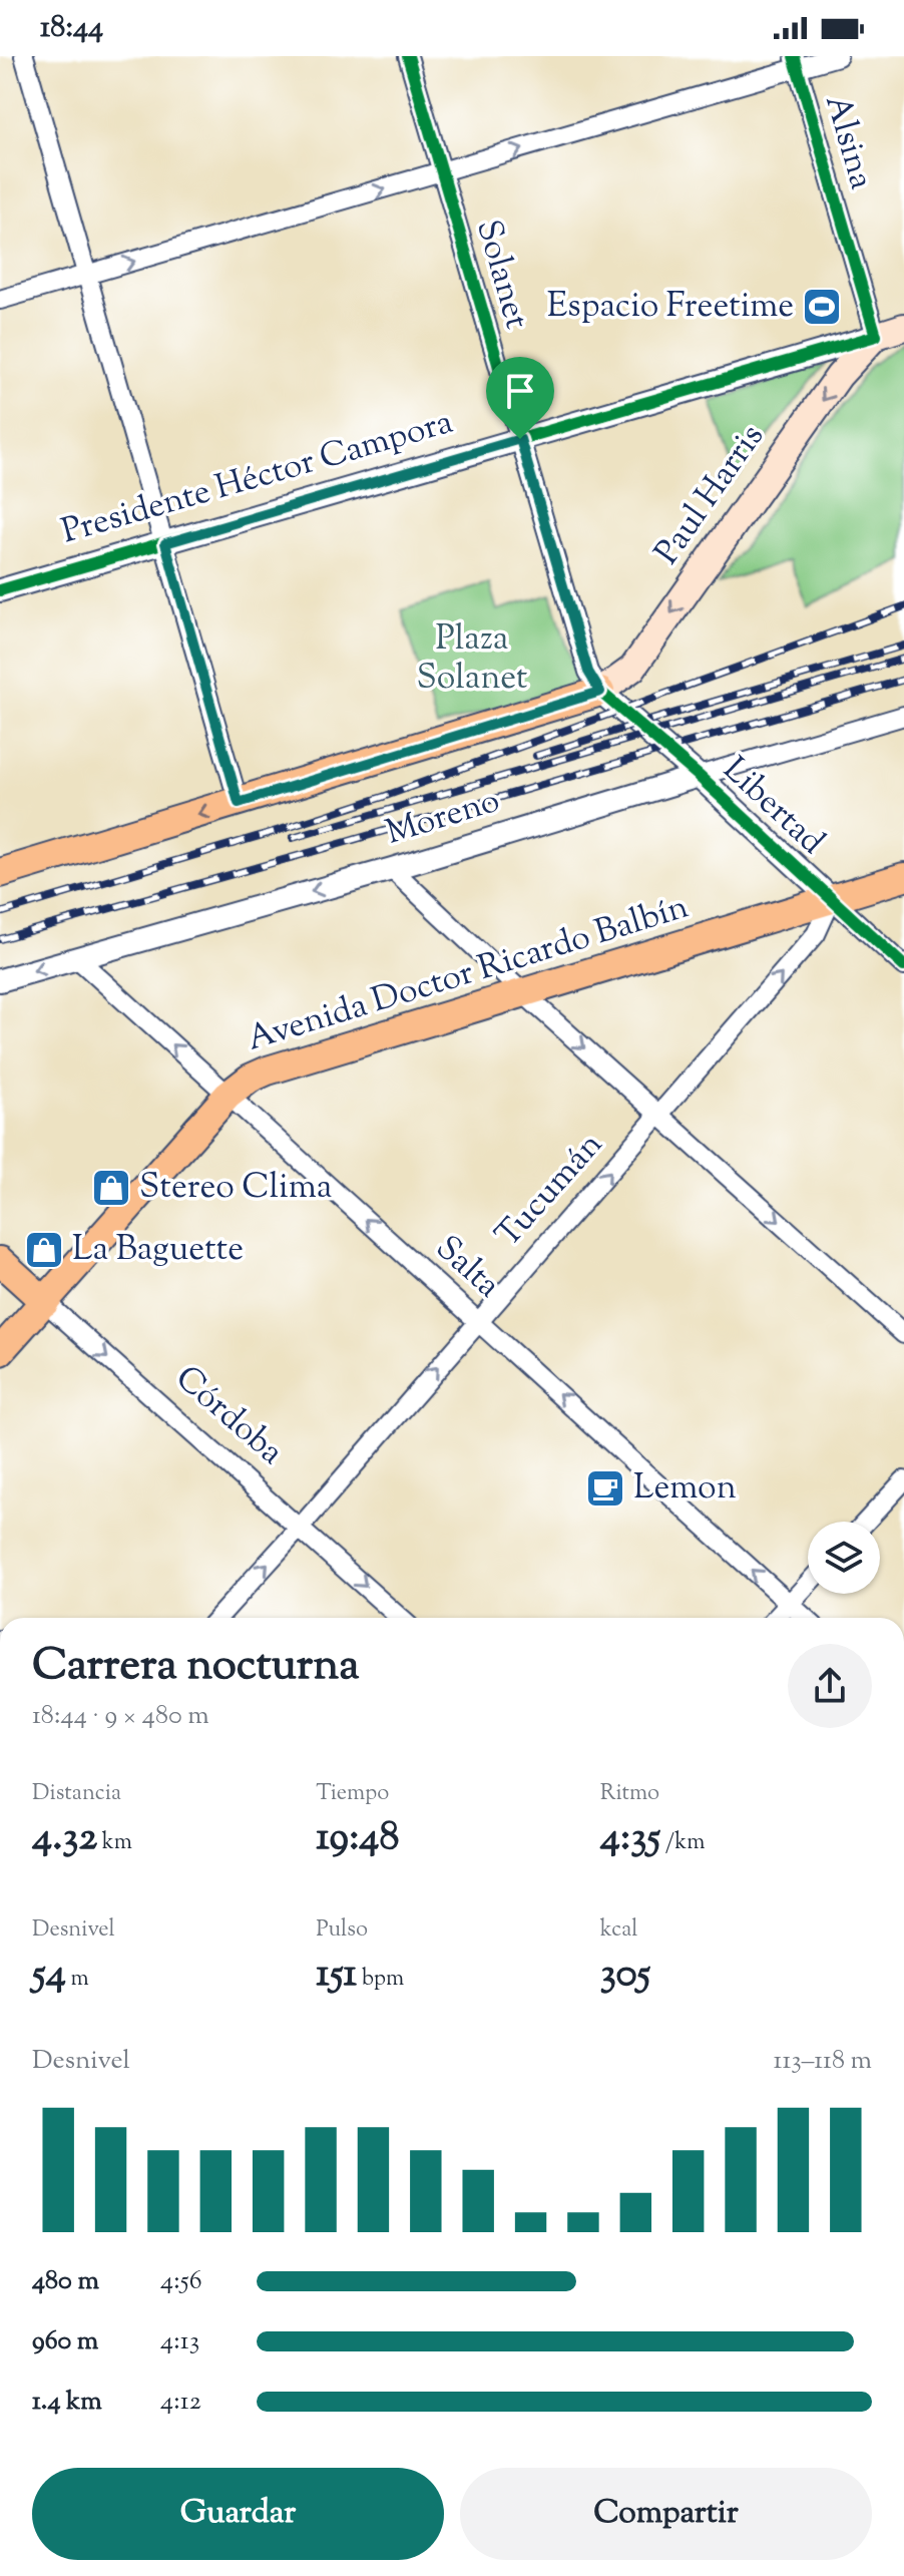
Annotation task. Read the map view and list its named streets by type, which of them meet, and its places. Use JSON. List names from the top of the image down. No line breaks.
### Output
{"streets":{"main road":["Presidente Héctor Campora","Paul Harris","Avenida Doctor Ricardo Balbín","Córdoba"],"street":["Alsina","Solanet","Libertad","Moreno","Tucumán","Salta"]},"crossings":[["Alsina","Presidente Héctor Campora"],["Alsina","Paul Harris"],["Solanet","Presidente Héctor Campora"],["Solanet","Paul Harris"],["Solanet","Libertad"],["Presidente Héctor Campora","Paul Harris"],["Paul Harris","Libertad"],["Libertad","Moreno"],["Libertad","Avenida Doctor Ricardo Balbín"],["Libertad","Tucumán"],["Moreno","Salta"],["Avenida Doctor Ricardo Balbín","Tucumán"],["Avenida Doctor Ricardo Balbín","Salta"],["Avenida Doctor Ricardo Balbín","Córdoba"],["Tucumán","Salta"],["Tucumán","Córdoba"]],"one_way":["Paul Harris","Moreno","Tucumán","Salta","Córdoba"],"parks":["Plaza Solanet"],"places":{"sports":["Espacio Freetime"],"shop":["Stereo Clima","La Baguette"],"cafe":["Lemon"]},"page":{"status":"18:44","heading":["Carrera nocturna","18:44 · 9 × 480 m"],"stats":[["Distancia","4.32 km"],["Tiempo","19:48"],["Ritmo","4:35 /km"],["Desnivel","54 m"],["Pulso","151 bpm"],["kcal","305"]],"chart":["Desnivel","113–118 m"],"list":[{"name":"480 m","note":"4:56"},{"name":"960 m","note":"4:13"},{"name":"1.4 km","note":"4:12"}],"buttons":["Guardar","Compartir"]}}
